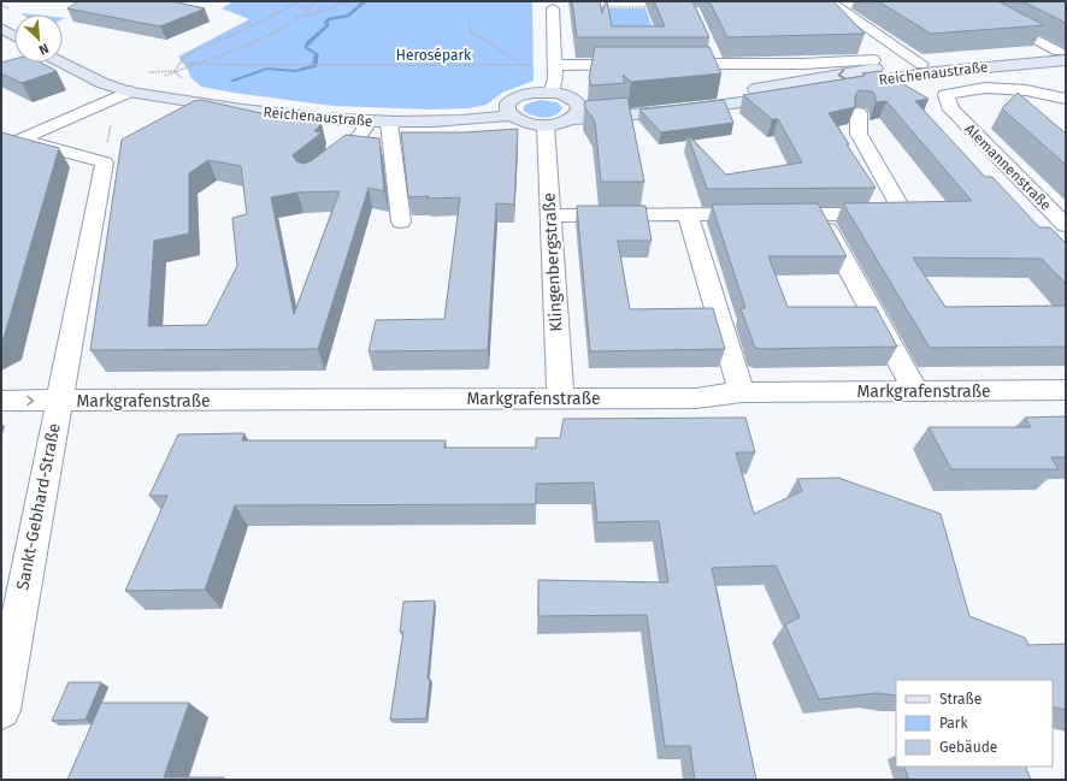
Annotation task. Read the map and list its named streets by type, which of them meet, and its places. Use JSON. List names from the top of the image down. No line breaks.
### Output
{"streets":{"main road":["Reichenaustraße"],"street":["Alemannenstraße","Klingenbergstraße","Markgrafenstraße","Sankt-Gebhard-Straße"]},"crossings":[["Klingenbergstraße","Markgrafenstraße"],["Markgrafenstraße","Sankt-Gebhard-Straße"]],"parks":["Herosépark"],"legend":["Straße","Park","Gebäude"],"north":"bottom right"}
